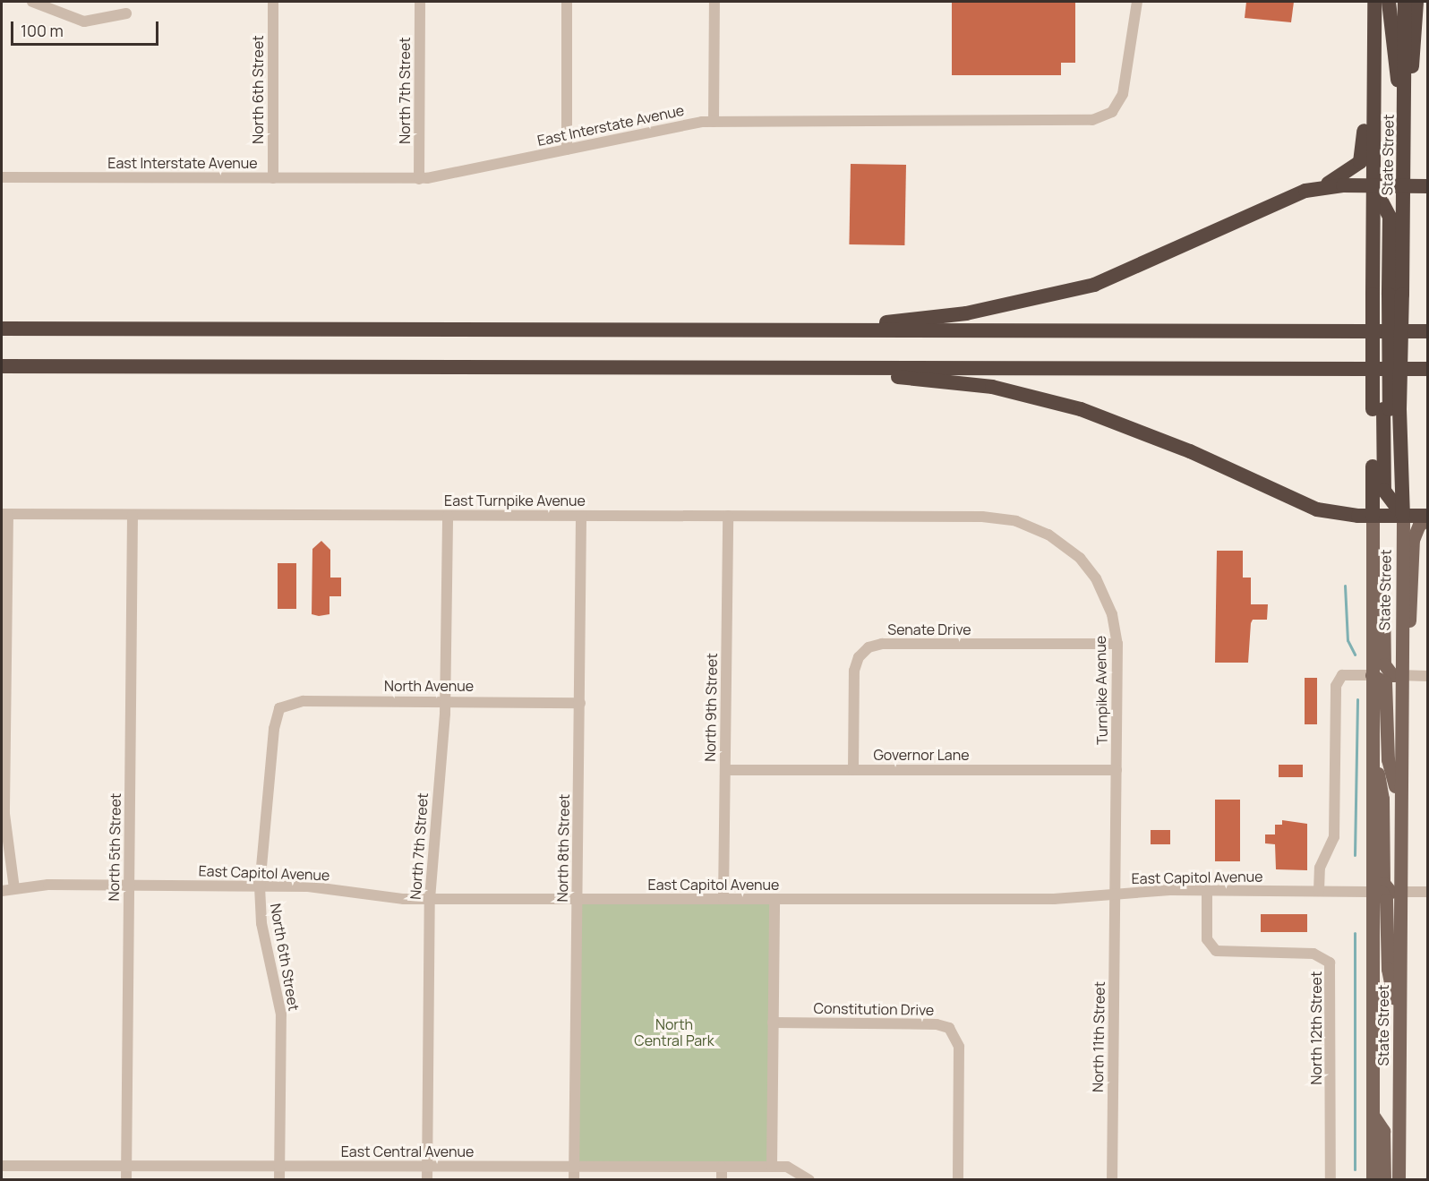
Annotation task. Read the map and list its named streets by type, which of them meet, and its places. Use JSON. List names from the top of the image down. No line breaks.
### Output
{"streets":{"highway":["State Street"],"street":["North 6th Street","North 7th Street","East Interstate Avenue","East Turnpike Avenue","Senate Drive","North Avenue","Turnpike Avenue","North 9th Street","Governor Lane","North 5th Street","North 8th Street","East Capitol Avenue","Constitution Drive","North 12th Street","North 11th Street","East Central Avenue"]},"crossings":[["North 6th Street","East Interstate Avenue"],["North 6th Street","North Avenue"],["North 6th Street","East Capitol Avenue"],["North 6th Street","East Central Avenue"],["North 7th Street","East Interstate Avenue"],["North 7th Street","East Turnpike Avenue"],["North 7th Street","North Avenue"],["North 7th Street","East Capitol Avenue"],["North 7th Street","East Central Avenue"],["State Street","East Capitol Avenue"],["East Turnpike Avenue","Turnpike Avenue"],["East Turnpike Avenue","North 9th Street"],["East Turnpike Avenue","North 5th Street"],["East Turnpike Avenue","North 8th Street"],["Senate Drive","Turnpike Avenue"],["Senate Drive","Governor Lane"],["North Avenue","North 8th Street"],["Turnpike Avenue","Governor Lane"],["Turnpike Avenue","East Capitol Avenue"],["Turnpike Avenue","North 11th Street"],["North 9th Street","Governor Lane"],["North 9th Street","East Capitol Avenue"],["North 5th Street","East Capitol Avenue"],["North 5th Street","East Central Avenue"],["North 8th Street","East Capitol Avenue"],["North 8th Street","East Central Avenue"],["East Capitol Avenue","North 12th Street"],["East Capitol Avenue","North 11th Street"]],"parks":["North Central Park"],"scale_bar":"100 m"}
